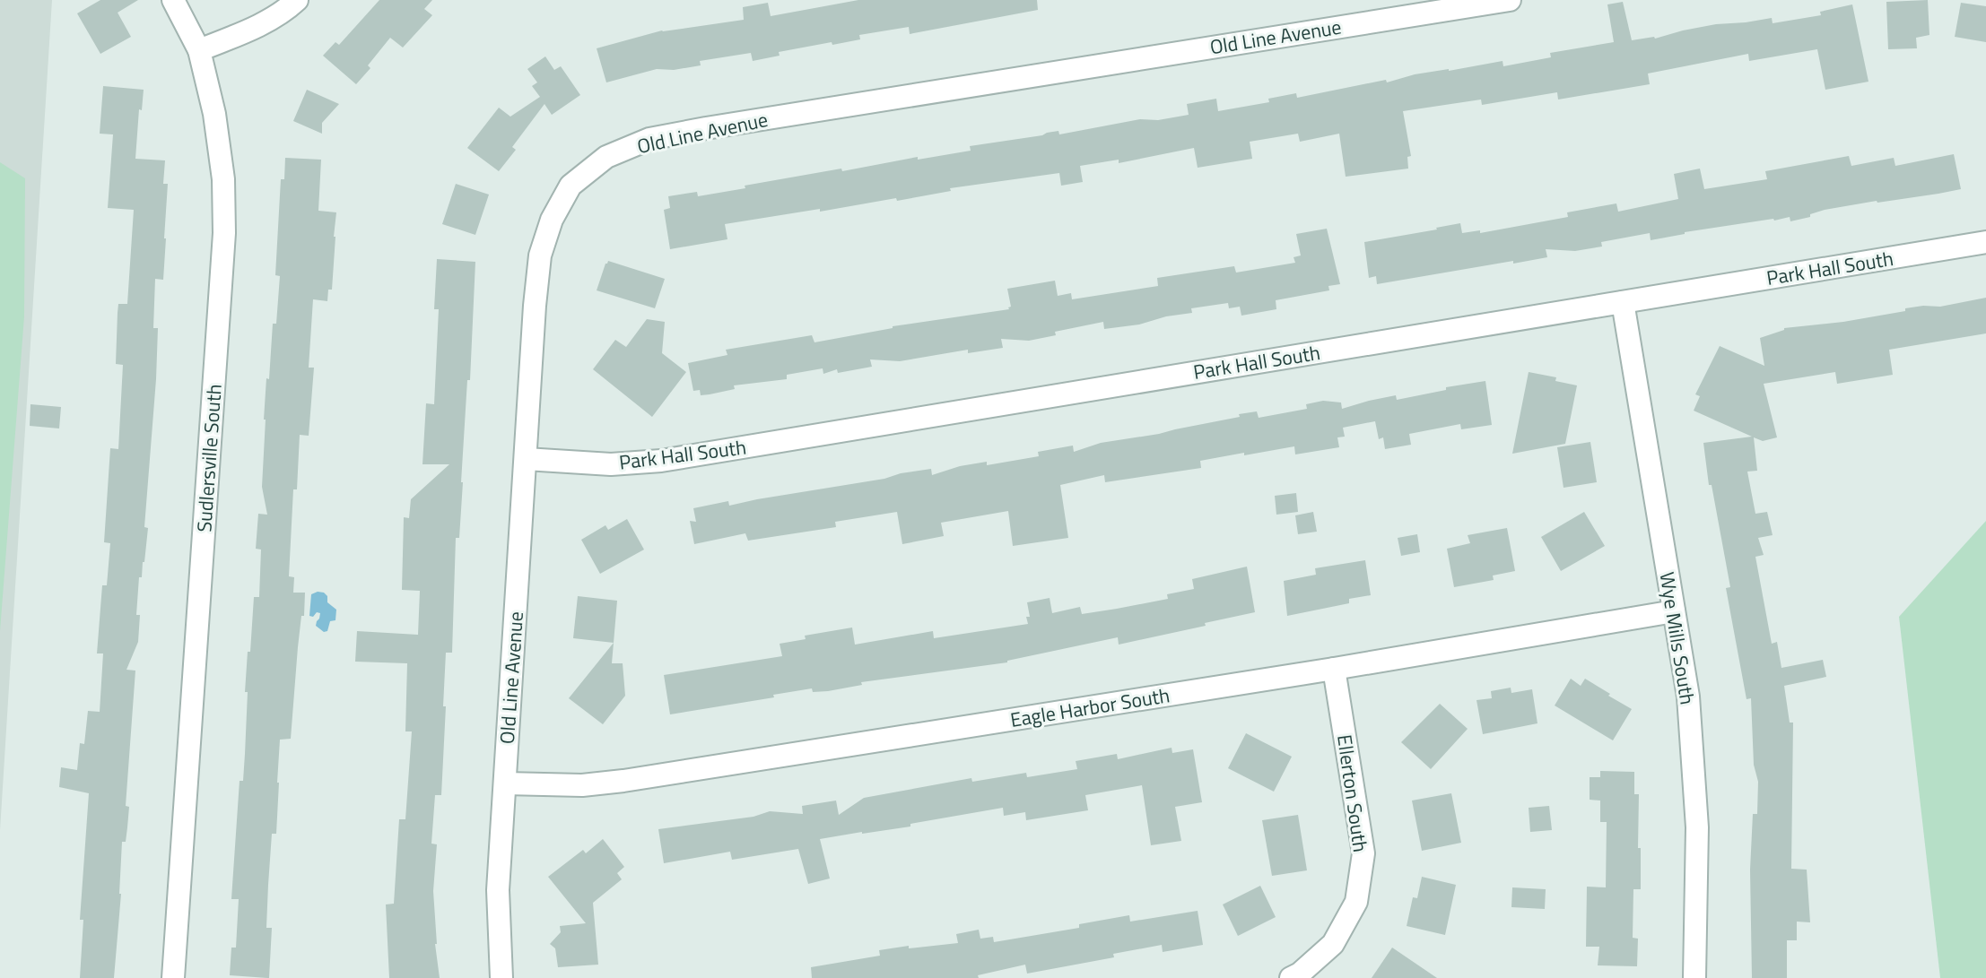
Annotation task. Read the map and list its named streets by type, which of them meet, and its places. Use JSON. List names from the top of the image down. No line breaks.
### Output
{"streets":{"street":["Old Line Avenue","Park Hall South","Sudlersville South","Wye Mills South","Eagle Harbor South","Ellerton South"]},"crossings":[["Old Line Avenue","Park Hall South"],["Old Line Avenue","Eagle Harbor South"],["Park Hall South","Wye Mills South"],["Wye Mills South","Eagle Harbor South"],["Eagle Harbor South","Ellerton South"]]}
